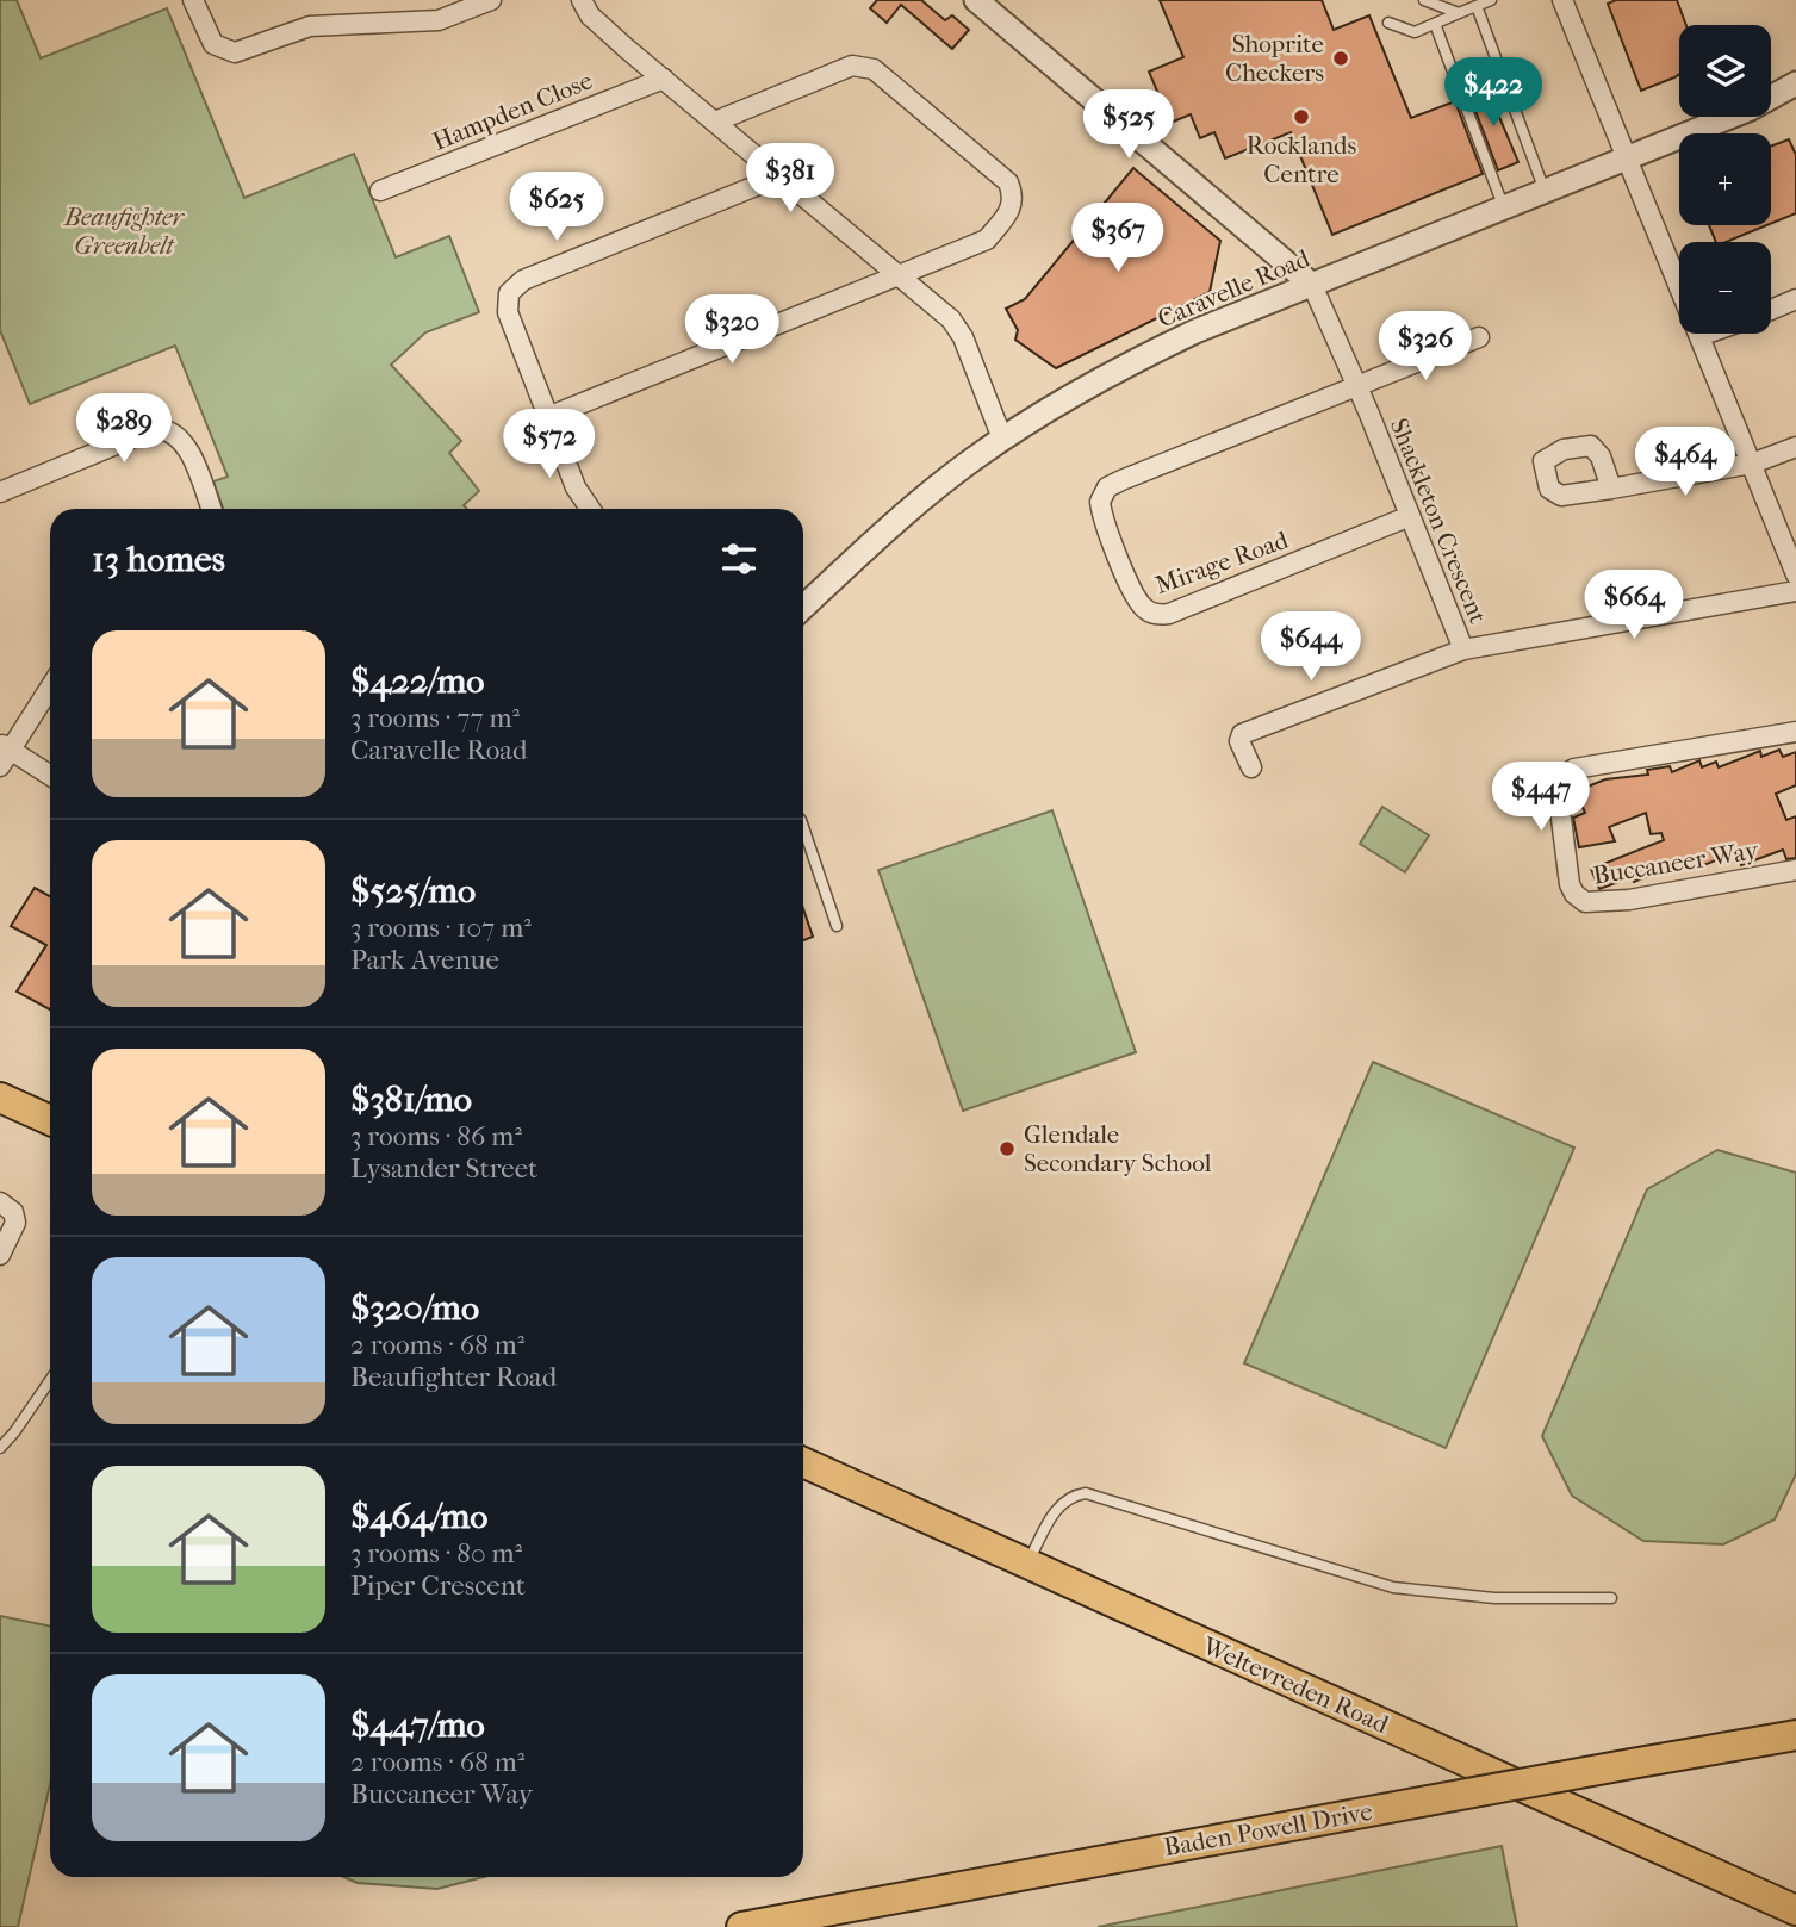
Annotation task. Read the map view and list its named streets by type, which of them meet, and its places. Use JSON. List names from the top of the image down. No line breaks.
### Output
{"streets":{"main road":["Weltevreden Road","Baden Powell Drive"],"street":["Hampden Close","Caravelle Road","Shackleton Crescent","Mirage Road","Buccaneer Way"]},"crossings":[["Caravelle Road","Shackleton Crescent"],["Shackleton Crescent","Mirage Road"]],"parks":["Beaufighter Greenbelt"],"places":["Shoprite Checkers","Rocklands Centre","Glendale Secondary School"],"page":{"map_buttons":["+","−"],"price":["$422","$525","$381","$625","$367","$320","$326","$289","$572","$464","$664","$644","$447"],"heading":"13 homes","list":[{"name":"$422/mo","note":"3 rooms · 77 m² · Caravelle Road"},{"name":"$525/mo","note":"3 rooms · 107 m² · Park Avenue"},{"name":"$381/mo","note":"3 rooms · 86 m² · Lysander Street"},{"name":"$320/mo","note":"2 rooms · 68 m² · Beaufighter Road"},{"name":"$464/mo","note":"3 rooms · 80 m² · Piper Crescent"},{"name":"$447/mo","note":"2 rooms · 68 m² · Buccaneer Way"}]}}
